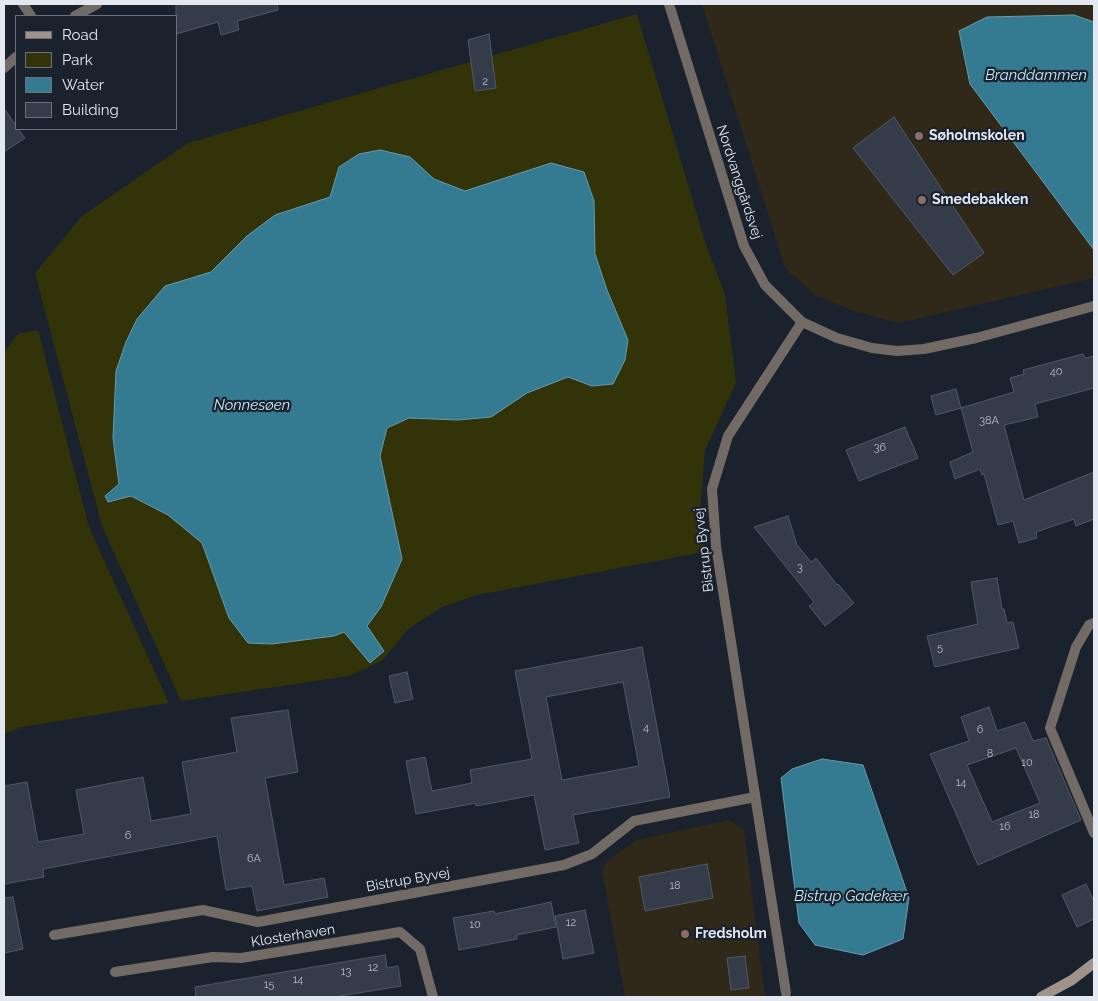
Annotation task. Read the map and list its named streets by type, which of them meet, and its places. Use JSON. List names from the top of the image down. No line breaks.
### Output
{"streets":{"street":["Nordvanggårdsvej","Bistrup Byvej","Klosterhaven"]},"crossings":[["Nordvanggårdsvej","Bistrup Byvej"]],"water":["Branddammen","Nonnesøen","Bistrup Gadekær"],"places":["Søholmskolen","Smedebakken","Fredsholm"],"house_numbers":["2","40","38A","36","3","5","4","6","8","10","14","18","16","6","6A","18","12","10","12","13","14","15"],"legend":["Road","Park","Water","Building"]}
